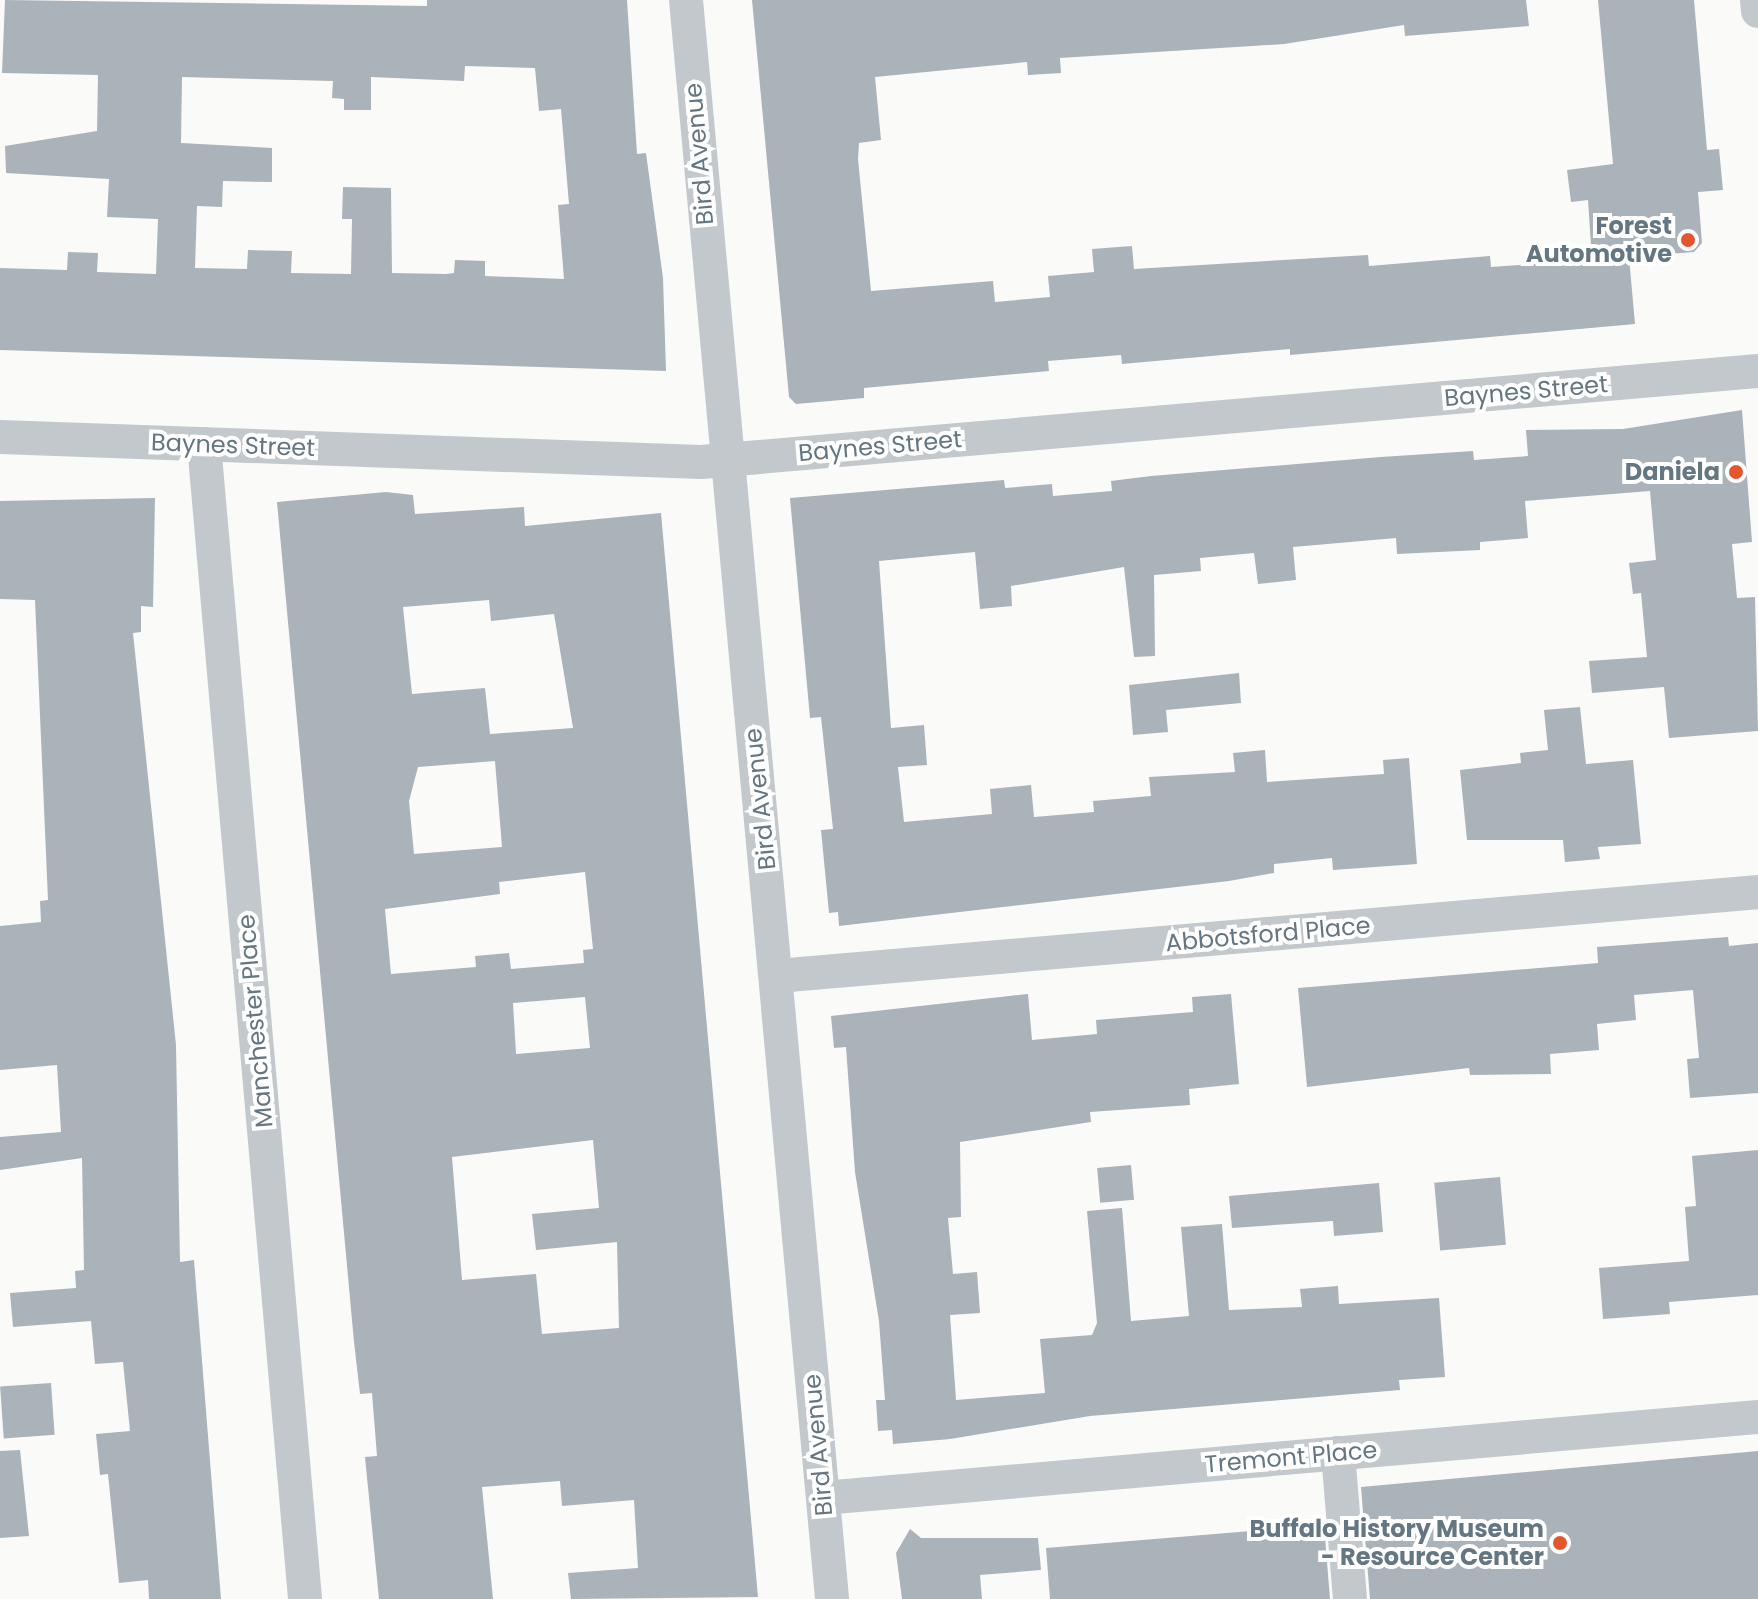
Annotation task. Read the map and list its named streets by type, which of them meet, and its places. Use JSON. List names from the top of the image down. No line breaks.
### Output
{"streets":{"street":["Bird Avenue","Baynes Street","Abbotsford Place","Manchester Place","Tremont Place"]},"crossings":[["Bird Avenue","Baynes Street"],["Bird Avenue","Abbotsford Place"],["Bird Avenue","Tremont Place"],["Baynes Street","Manchester Place"]],"places":["Forest Automotive","Daniela","Buffalo History Museum - Resource Center"]}
